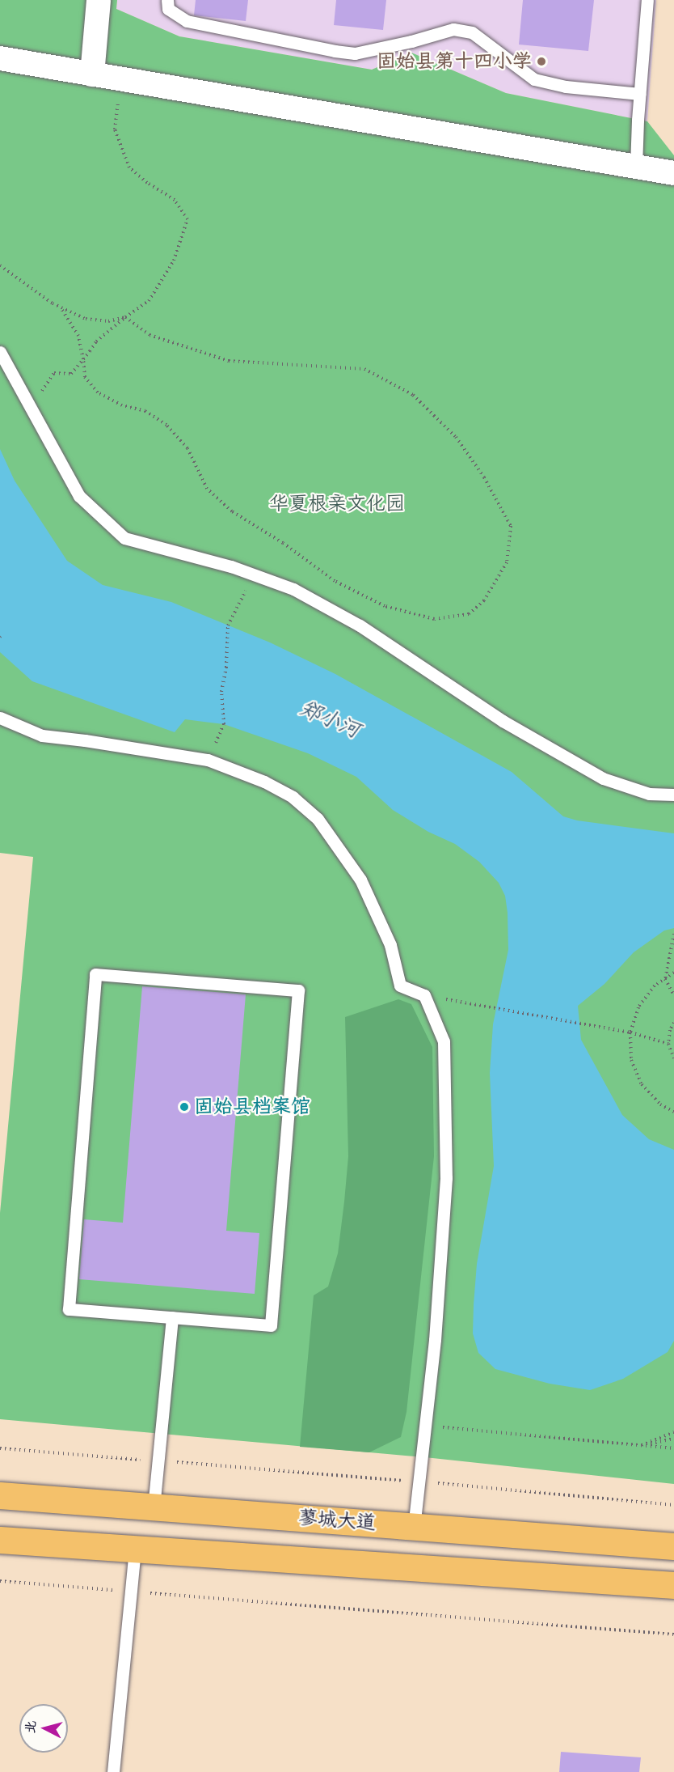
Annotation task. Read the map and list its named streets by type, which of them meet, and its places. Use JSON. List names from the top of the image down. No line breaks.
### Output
{"streets":{"main road":["蓼城大道"]},"water":["郑小河"],"parks":["华夏根亲文化园"],"places":["固始县第十四小学","固始县档案馆"],"north":"left"}
